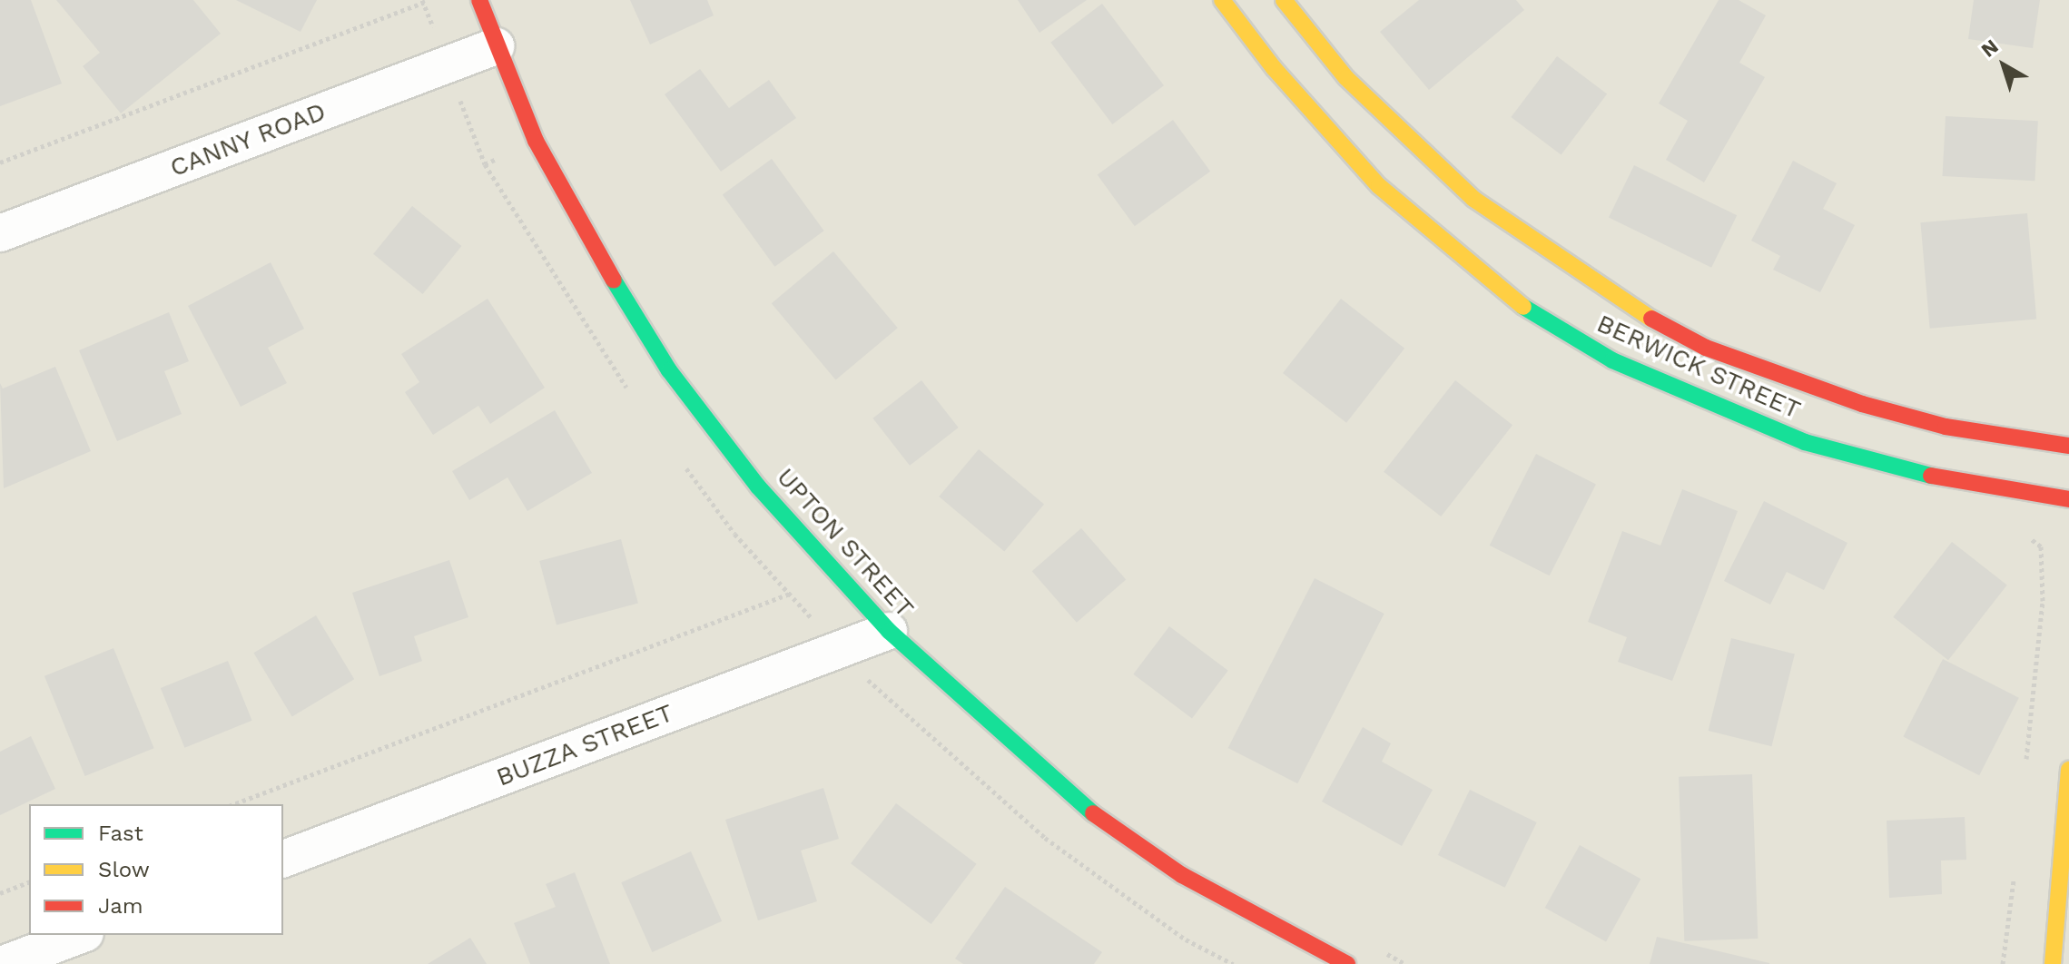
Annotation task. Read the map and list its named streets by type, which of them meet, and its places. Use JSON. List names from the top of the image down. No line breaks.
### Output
{"streets":{"main road":["BERWICK STREET","UPTON STREET"],"street":["CANNY ROAD","BUZZA STREET"]},"crossings":[["CANNY ROAD","UPTON STREET"],["UPTON STREET","BUZZA STREET"]],"legend":["Fast","Slow","Jam"],"north":"top left"}
